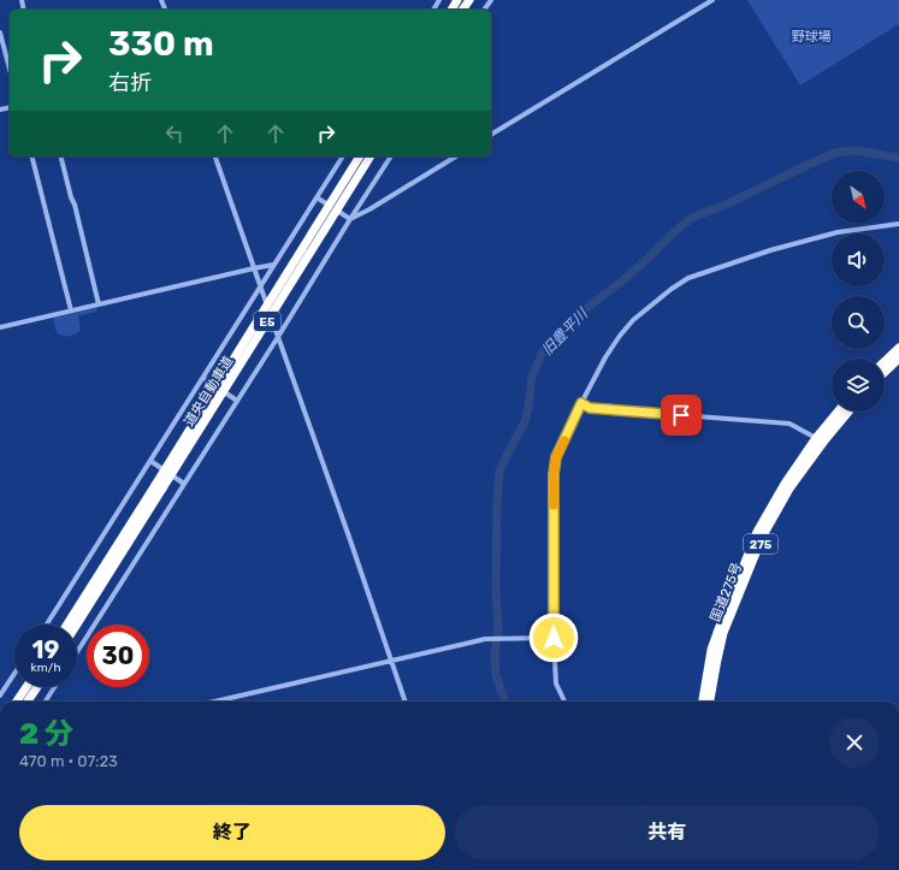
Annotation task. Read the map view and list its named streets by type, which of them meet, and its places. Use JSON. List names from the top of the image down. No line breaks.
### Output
{"streets":{"highway":["E5","道央自動車道","275","国道275号"]},"water":["旧豊平川"],"parks":["野球場"],"north":"bottom right","page":{"turn":["330 m","右折"],"speed":"19 km/h","limit":"30","heading":["2 分","470 m · 07:23"],"buttons":["終了","共有"]}}
